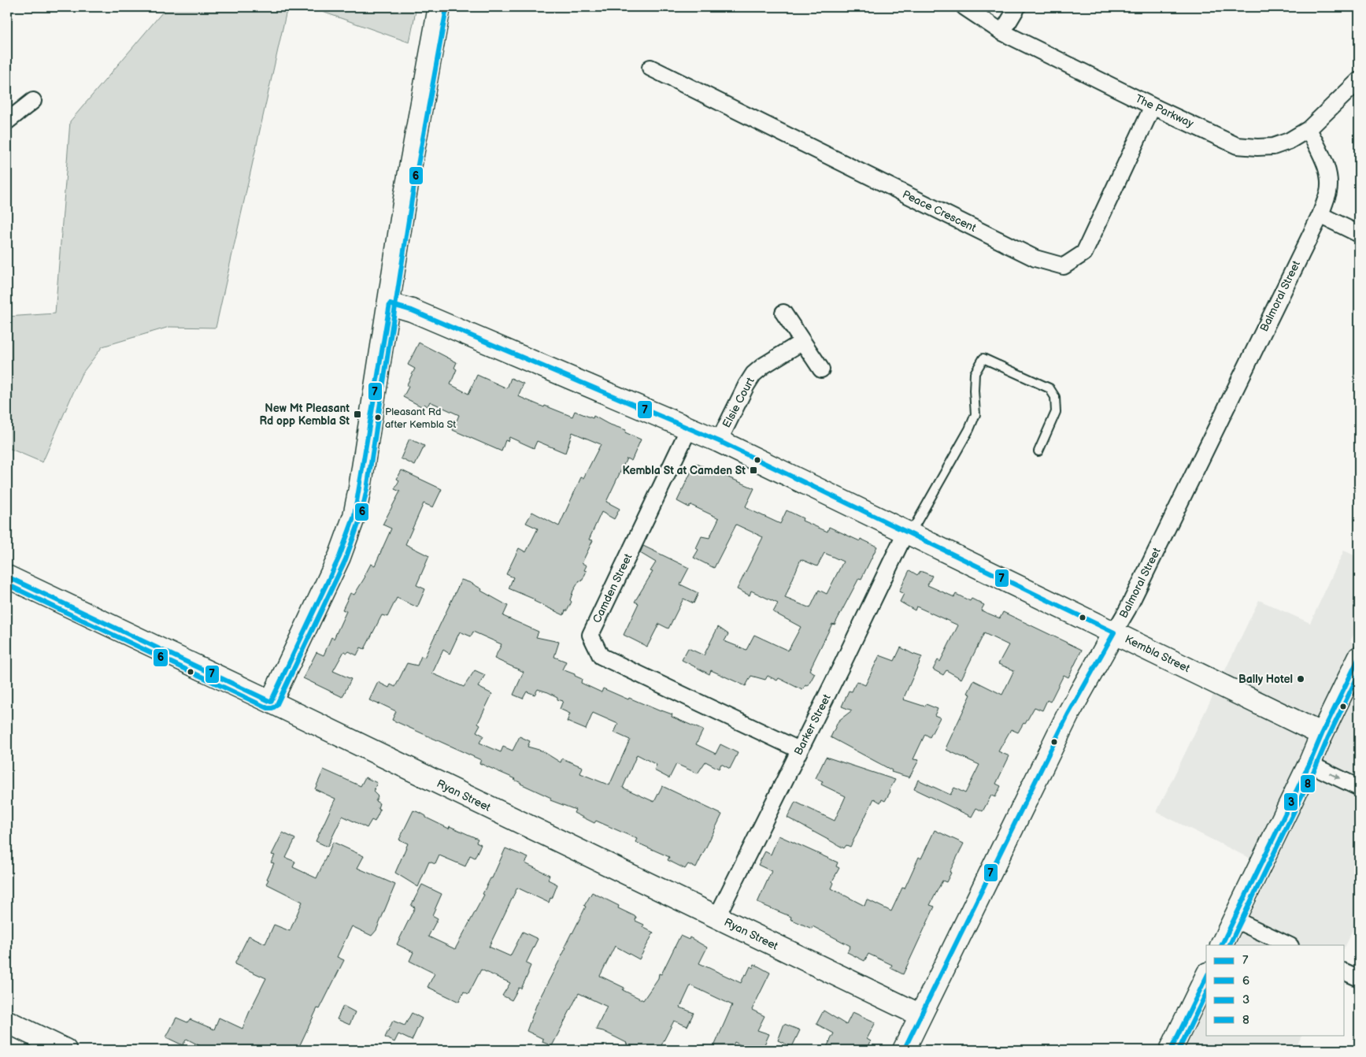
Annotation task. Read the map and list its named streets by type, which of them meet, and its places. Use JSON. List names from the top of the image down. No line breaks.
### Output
{"streets":{"main road":["Balmoral Street","Kembla Street","Ryan Street"],"street":["The Parkway","Peace Crescent","Elsie Court","Camden Street","Barker Street"]},"crossings":[["The Parkway","Peace Crescent"],["The Parkway","Balmoral Street"],["Balmoral Street","Kembla Street"],["Balmoral Street","Ryan Street"],["Elsie Court","Kembla Street"],["Camden Street","Kembla Street"],["Camden Street","Barker Street"],["Kembla Street","Barker Street"],["Barker Street","Ryan Street"]],"places":{"transit":["New Mt Pleasant Rd opp Kembla St","Kembla St at Camden St"],"other":["Pleasant Rd after Kembla St","Bally Hotel"]},"lines":["transit line 6","transit line 7","transit line 3","transit line 8"],"legend":["7","6","3","8"]}
